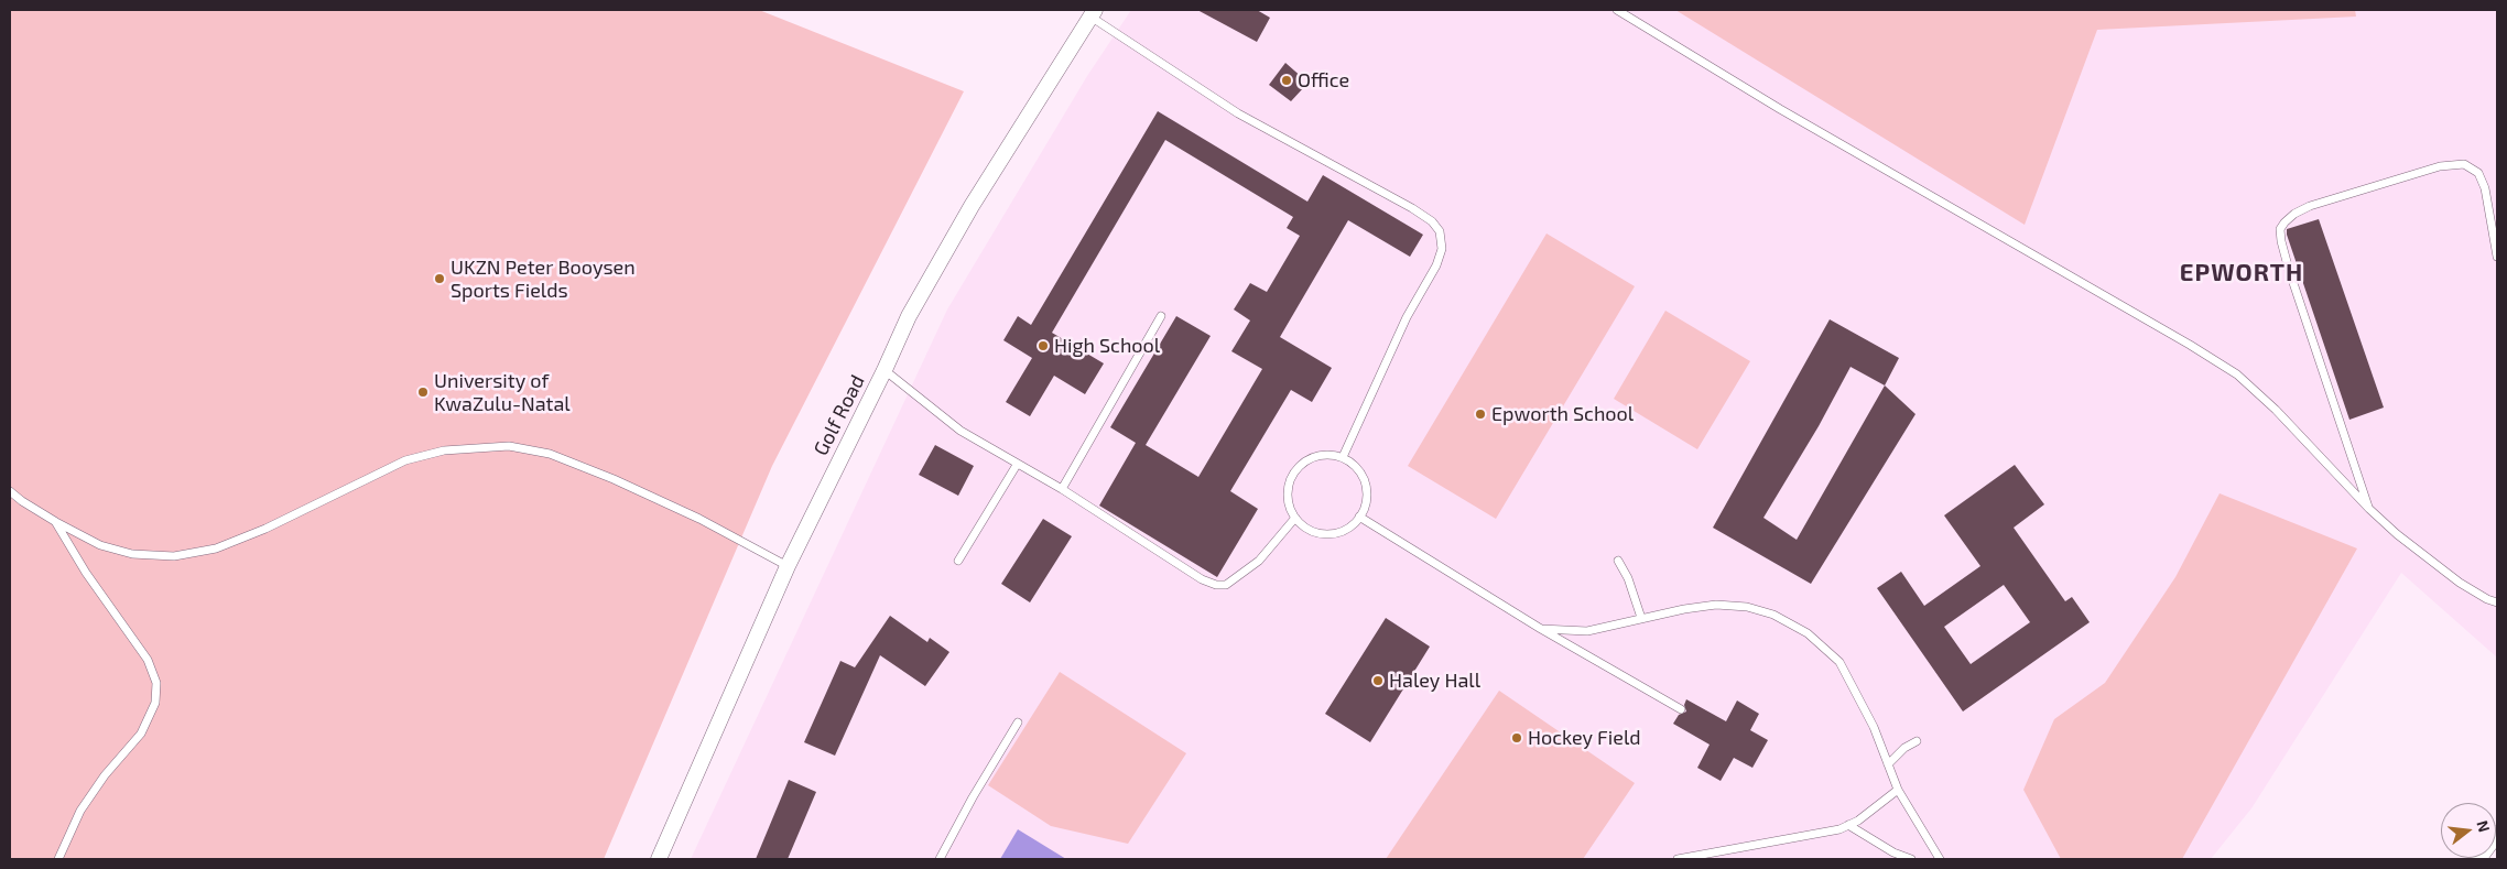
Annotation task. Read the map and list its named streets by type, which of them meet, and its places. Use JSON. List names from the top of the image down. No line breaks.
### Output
{"streets":{"street":["Golf Road"]},"districts":["EPWORTH"],"places":["Office","UKZN Peter Booysen Sports Fields","High School","University of KwaZulu-Natal","Epworth School","Haley Hall","Hockey Field"],"north":"right"}
